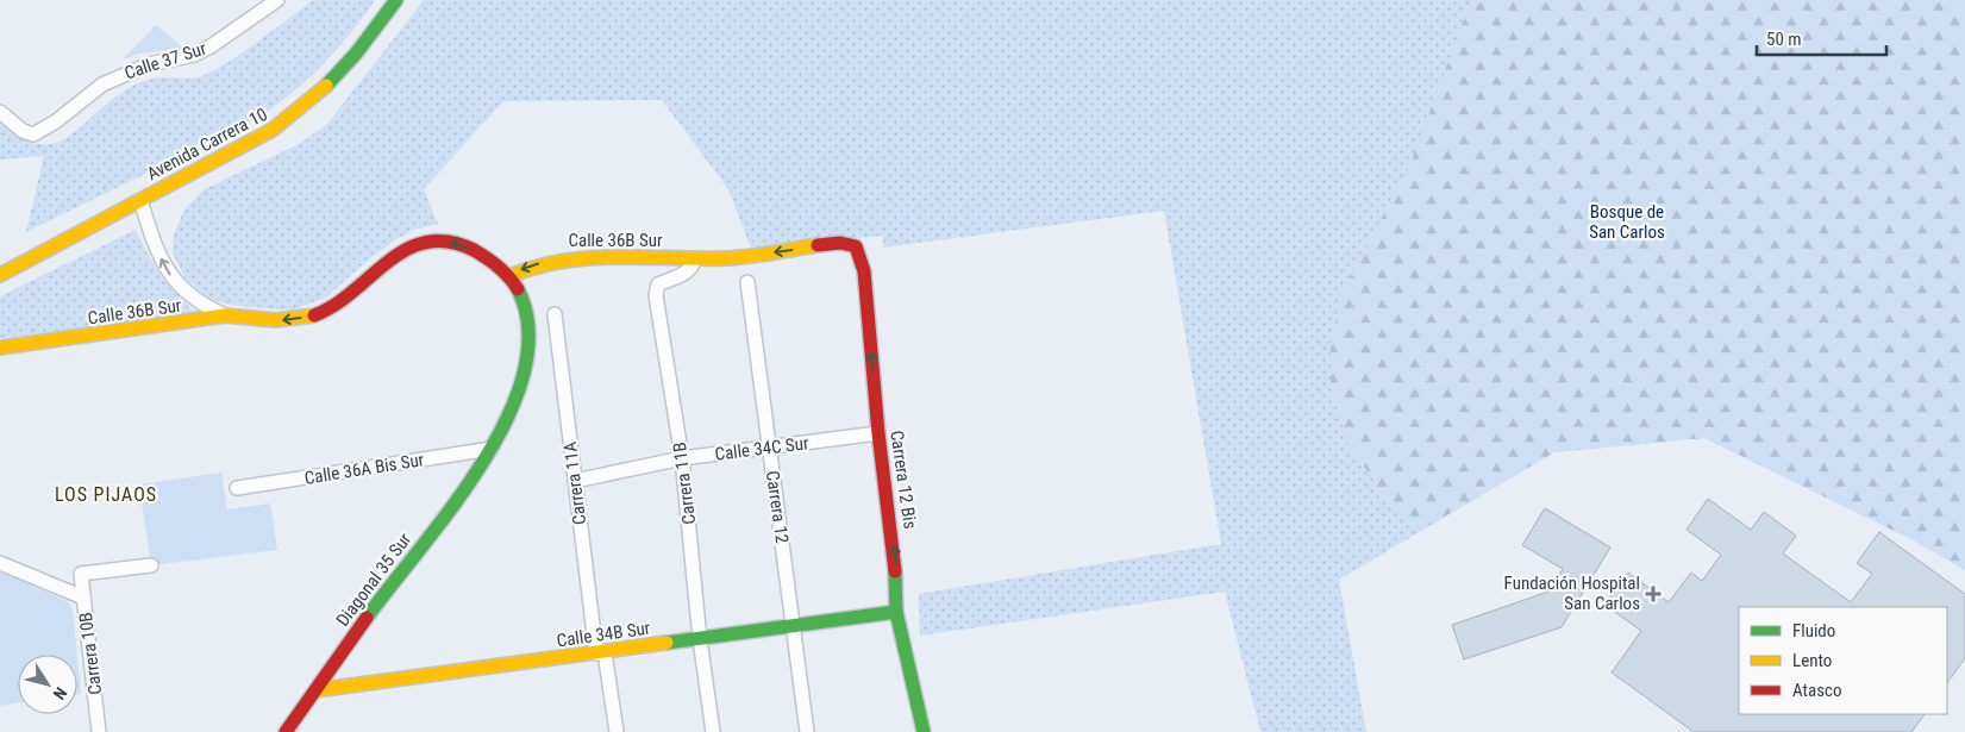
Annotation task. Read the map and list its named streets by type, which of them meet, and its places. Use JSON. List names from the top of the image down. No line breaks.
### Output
{"streets":{"street":["Calle 37 Sur","Avenida Carrera 10","Calle 36B Sur","Calle 34C Sur","Calle 36A Bis Sur","Carrera 12 Bis","Carrera 11A","Carrera 11B","Carrera 12","Diagonal 35 Sur","Calle 34B Sur","Carrera 10B"]},"crossings":[["Calle 36B Sur","Carrera 12 Bis"],["Calle 36B Sur","Carrera 11B"],["Calle 36B Sur","Diagonal 35 Sur"],["Calle 34C Sur","Carrera 12 Bis"],["Calle 34C Sur","Carrera 11A"],["Calle 34C Sur","Carrera 11B"],["Calle 34C Sur","Carrera 12"],["Calle 36A Bis Sur","Diagonal 35 Sur"],["Carrera 12 Bis","Calle 34B Sur"],["Carrera 11A","Calle 34B Sur"],["Carrera 11B","Calle 34B Sur"],["Carrera 12","Calle 34B Sur"],["Diagonal 35 Sur","Calle 34B Sur"]],"one_way":["Calle 36B Sur","Carrera 12 Bis"],"districts":["LOS PIJAOS"],"parks":["Bosque de San Carlos"],"places":{"health":["Fundación Hospital San Carlos"]},"legend":["Fluido","Lento","Atasco"],"scale_bar":"50 m","north":"bottom right"}
